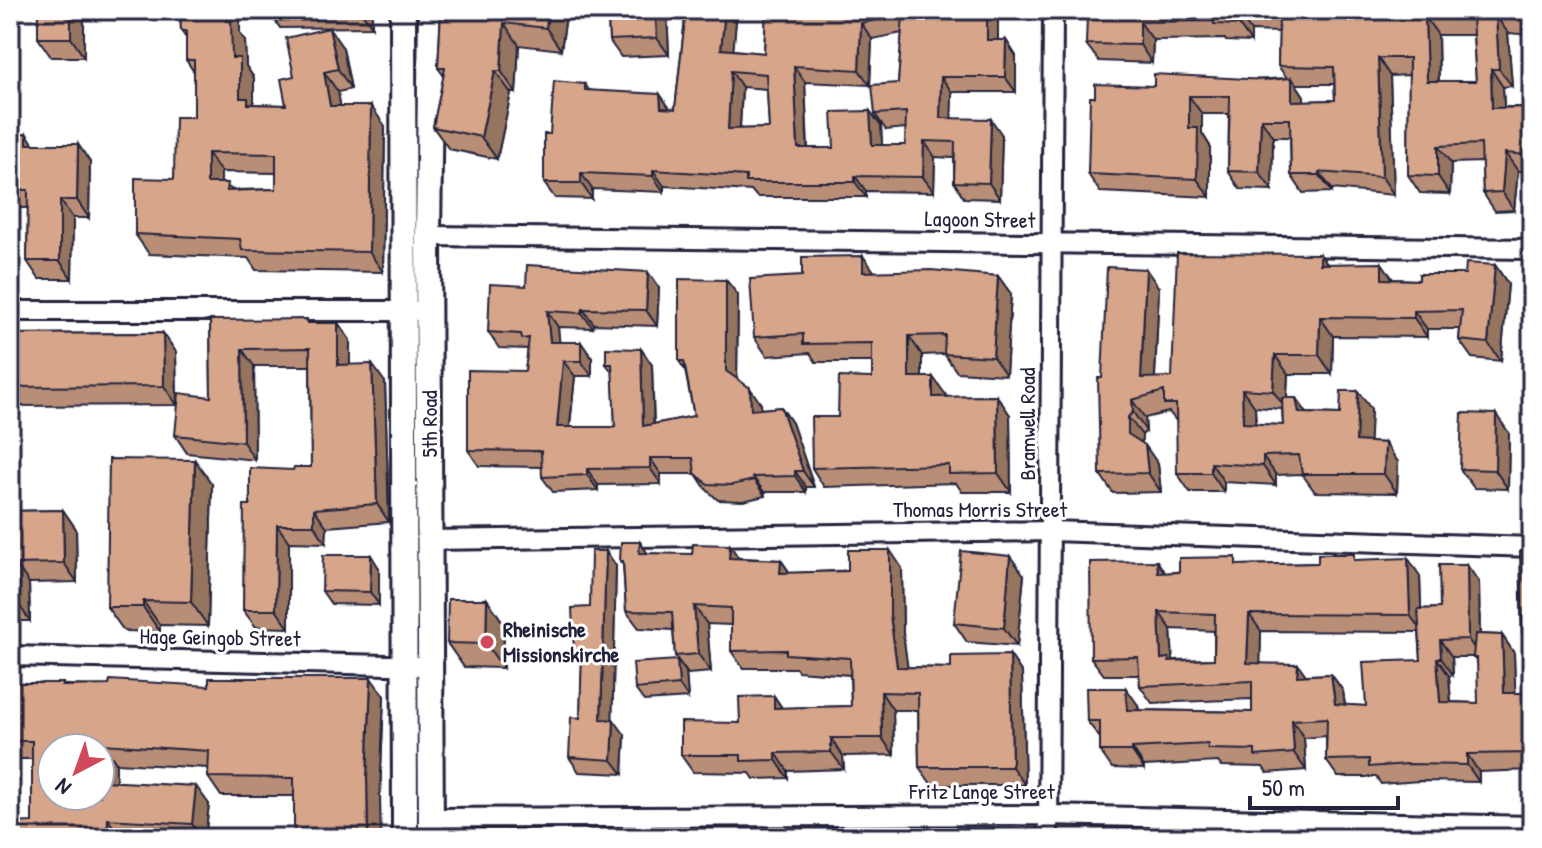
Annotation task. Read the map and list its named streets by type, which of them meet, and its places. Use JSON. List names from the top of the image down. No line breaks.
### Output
{"streets":{"main road":["5th Road"],"street":["Lagoon Street","Bramwell Road","Thomas Morris Street","Hage Geingob Street","Fritz Lange Street"]},"crossings":[["Lagoon Street","5th Road"],["Lagoon Street","Bramwell Road"],["5th Road","Thomas Morris Street"],["5th Road","Hage Geingob Street"],["5th Road","Fritz Lange Street"],["Bramwell Road","Thomas Morris Street"],["Bramwell Road","Fritz Lange Street"]],"places":["Rheinische Missionskirche"],"scale_bar":"50 m","north":"bottom left"}
